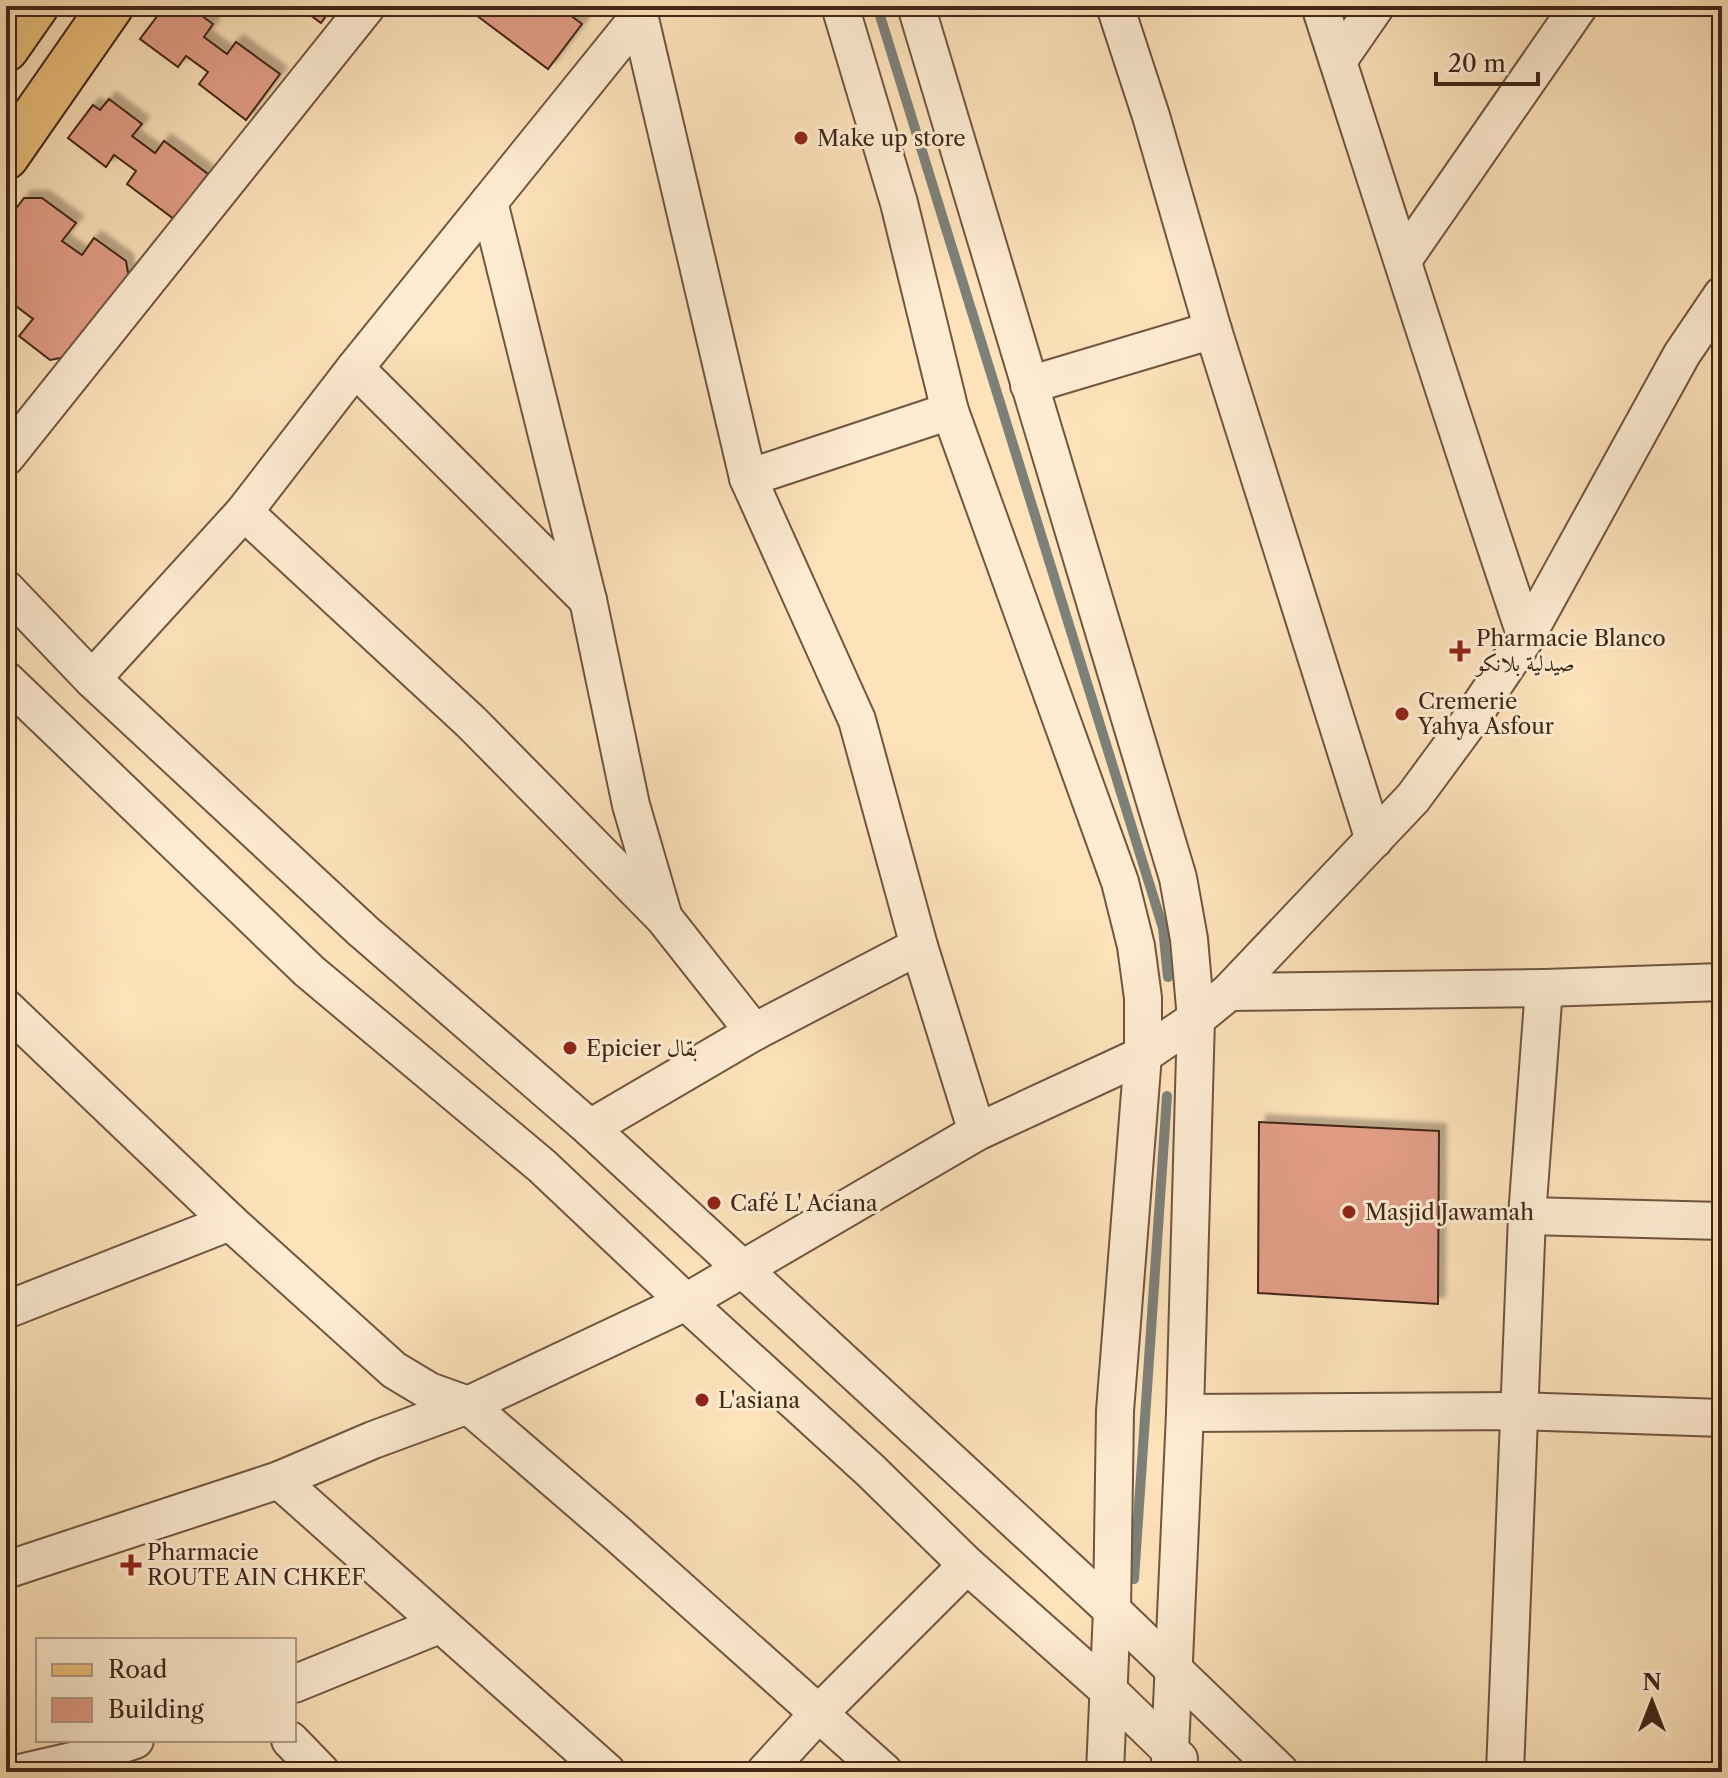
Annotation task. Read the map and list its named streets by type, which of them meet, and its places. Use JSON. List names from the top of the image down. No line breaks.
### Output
{"places":{"other":["Make up store","Cremerie Yahya Asfour","Epicier بقال","Café L' Aciana","Masjid Jawamah","L'asiana"],"health":["Pharmacie Blanco صيدلية بلانكو","Pharmacie ROUTE AIN CHKEF"]},"legend":["Road","Building"],"scale_bar":"20 m","north":"top"}
